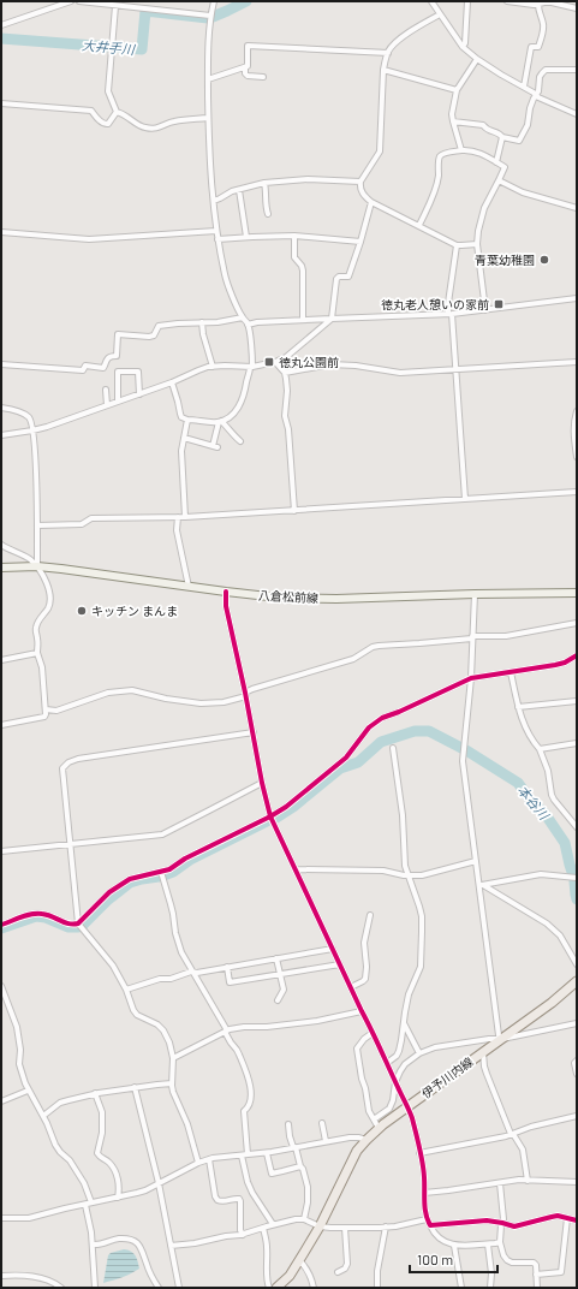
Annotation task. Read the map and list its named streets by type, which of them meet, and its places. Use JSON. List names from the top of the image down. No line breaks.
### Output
{"streets":{"main road":["八倉松前線","伊予川内線"]},"water":["大井手川","本谷川"],"places":{"other":["青葉幼稚園","キッチン まんま"],"transit":["徳丸老人憩いの家前","徳丸公園前"]},"scale_bar":"100 m"}
